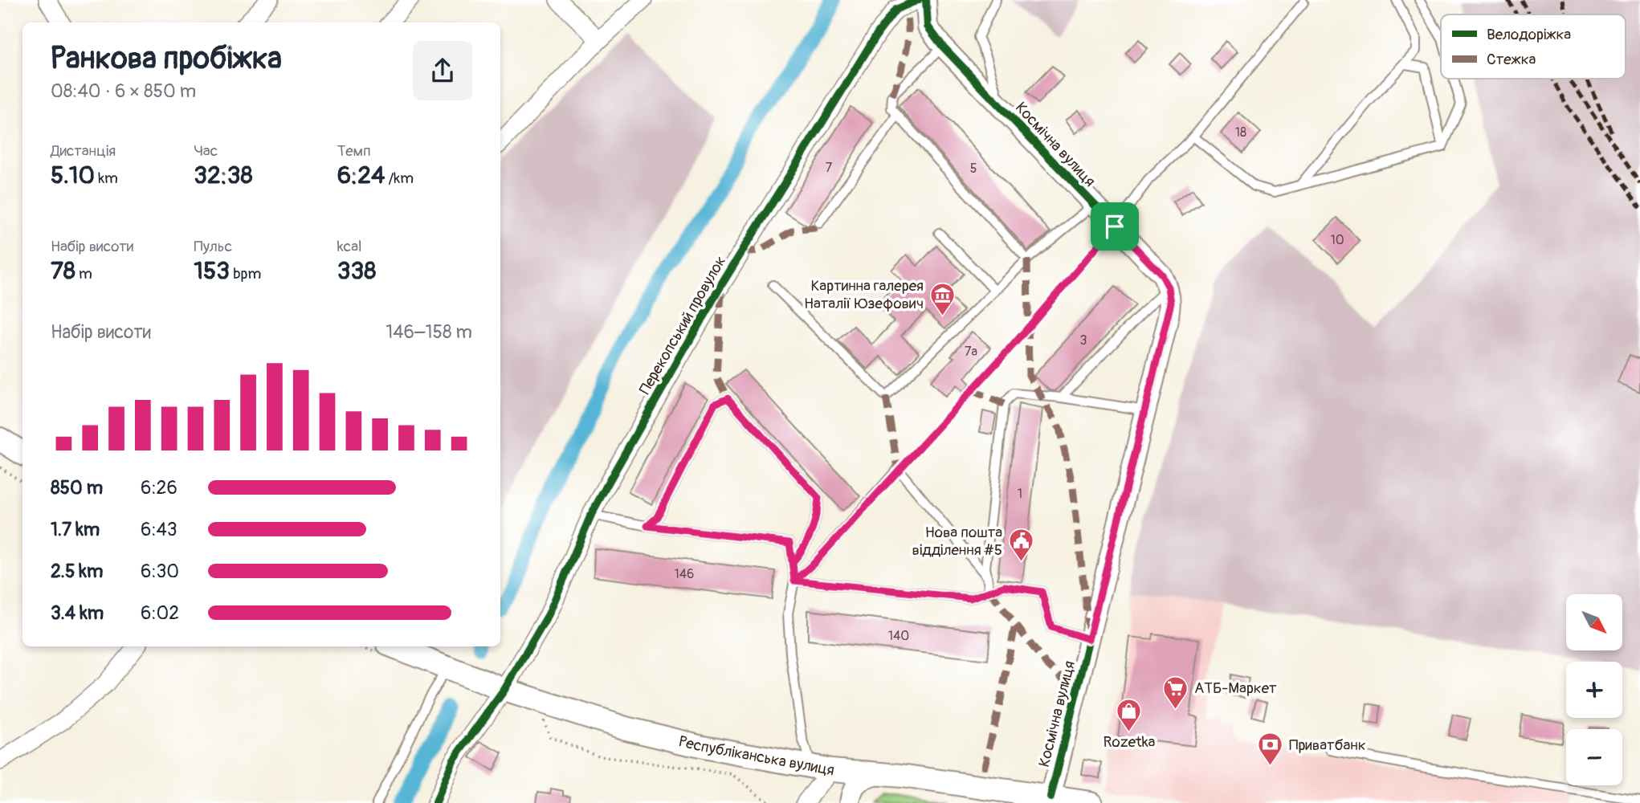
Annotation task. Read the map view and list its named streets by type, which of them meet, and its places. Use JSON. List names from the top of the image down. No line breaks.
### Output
{"streets":{"main road":["Республіканська вулиця"],"street":["Космічна вулиця","Перекопський провулок"]},"crossings":[["Космічна вулиця","Республіканська вулиця"],["Перекопський провулок","Республіканська вулиця"]],"places":{"museum":["Картинна галерея Наталії Юзефович"],"public building":["Нова пошта відділення #5"],"supermarket":["АТБ-Маркет"],"shop":["Rozetka"],"bank":["Приватбанк"]},"house_numbers":["18","7","5","10","3","7а","1","146","140"],"legend":["Велодоріжка","Стежка"],"north":"bottom right","page":{"heading":["Ранкова пробіжка","08:40 · 6 × 850 m"],"stats":[["Дистанція","5.10 km"],["Час","32:38"],["Темп","6:24 /km"],["Набір висоти","78 m"],["Пульс","153 bpm"],["kcal","338"]],"chart":["Набір висоти","146–158 m"],"list":[{"name":"850 m","note":"6:26"},{"name":"1.7 km","note":"6:43"},{"name":"2.5 km","note":"6:30"},{"name":"3.4 km","note":"6:02"}],"map_buttons":["+","−"]}}
